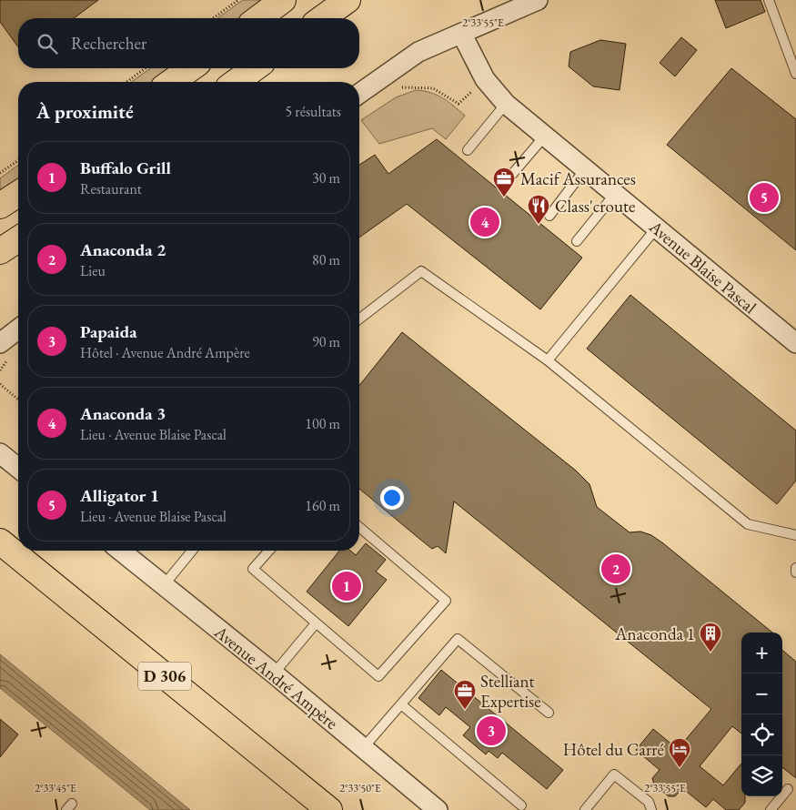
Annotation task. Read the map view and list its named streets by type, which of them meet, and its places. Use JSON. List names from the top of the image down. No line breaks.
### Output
{"streets":{"main road":["D 306"],"street":["Avenue Blaise Pascal","Avenue André Ampère"]},"places":{"office":["Macif Assurances","Stelliant Expertise"],"restaurant":["Class'croute"],"building":["Anaconda 1"],"hotel":["Hôtel du Carré"]},"page":{"search":"Rechercher","heading":["À proximité","5 résultats"],"list":[{"mark":"1","name":"Buffalo Grill","note":"Restaurant","value":"30 m"},{"mark":"2","name":"Anaconda 2","note":"Lieu","value":"80 m"},{"mark":"3","name":"Papaida","note":"Hôtel · Avenue André Ampère","value":"90 m"},{"mark":"4","name":"Anaconda 3","note":"Lieu · Avenue Blaise Pascal","value":"100 m"},{"mark":"5","name":"Alligator 1","note":"Lieu · Avenue Blaise Pascal","value":"160 m"}],"pins":["5","4","2","1","3"],"map_buttons":["+","−"]},"coordinates":["2°33'55\"E","2°33'45\"E","2°33'50\"E"]}
